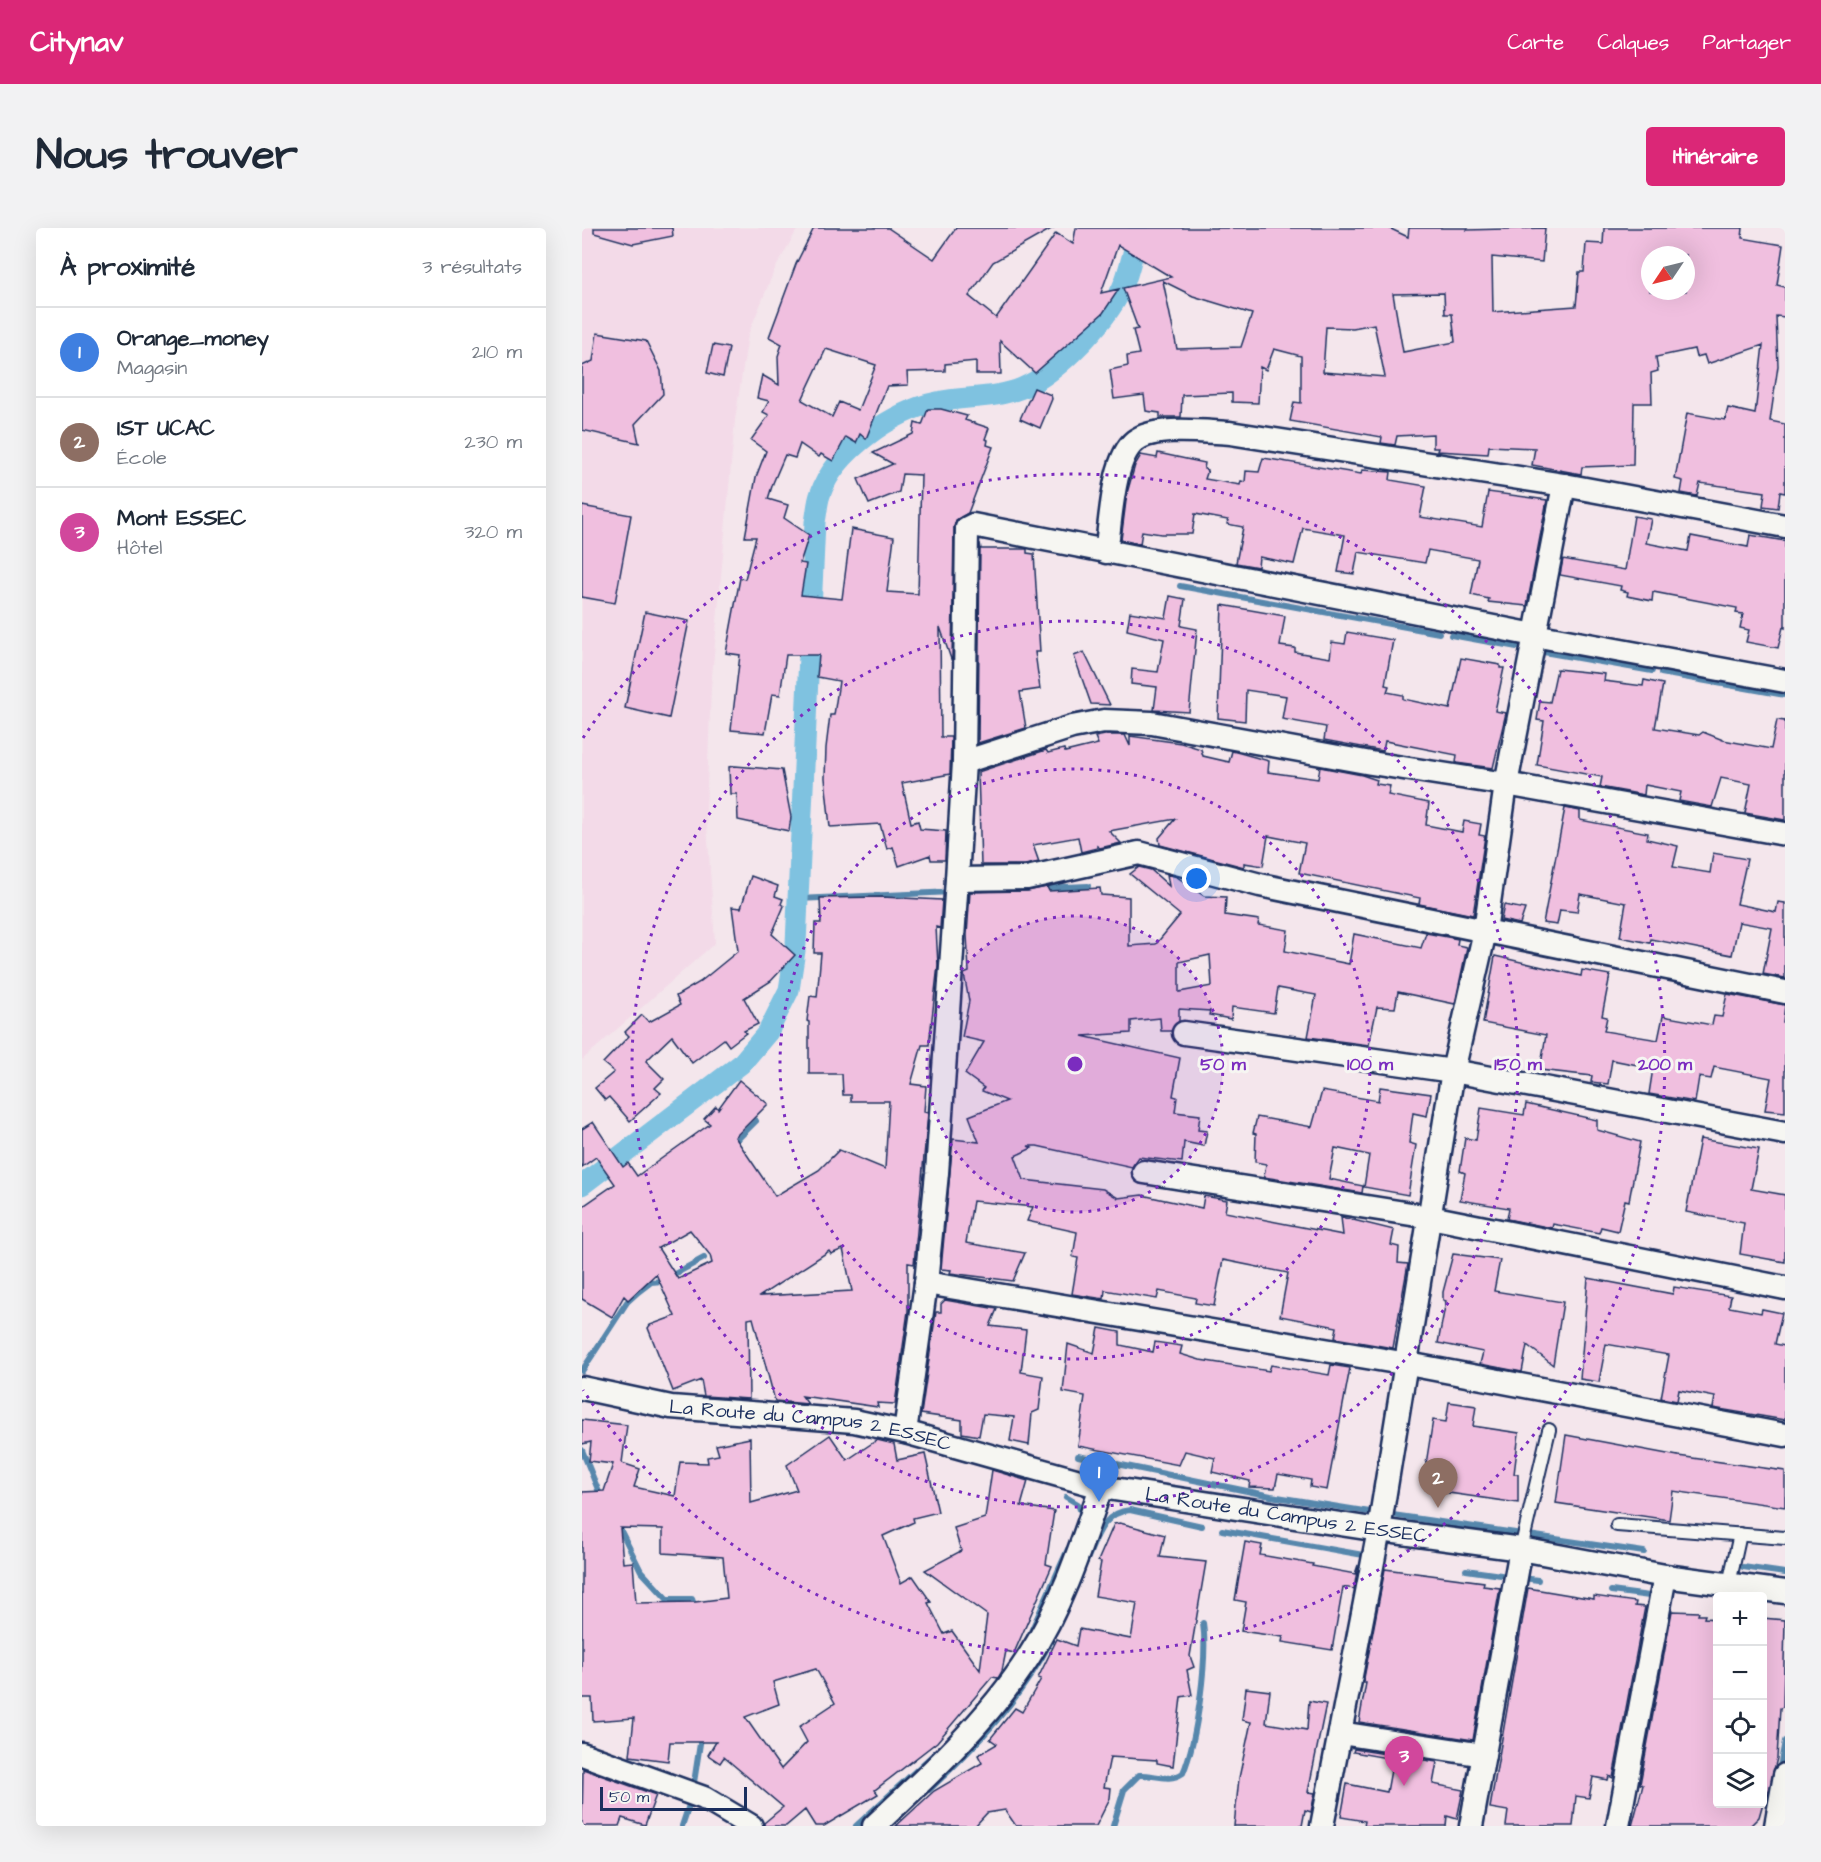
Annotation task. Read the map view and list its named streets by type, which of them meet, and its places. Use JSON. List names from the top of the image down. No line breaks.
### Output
{"streets":{"street":["La Route du Campus 2 ESSEC"]},"scale_bar":"50 m","north":"bottom left","page":{"header":"Citynav","nav":["Carte","Calques","Partager"],"title":"Nous trouver","buttons":"Itinéraire","heading":["À proximité","3 résultats"],"list":[{"mark":"1","name":"Orange_money","note":"Magasin","value":"210 m"},{"mark":"2","name":"IST UCAC","note":"École","value":"230 m"},{"mark":"3","name":"Mont ESSEC","note":"Hôtel","value":"320 m"}],"pins":["1","2","3"],"map_buttons":["+","−"],"scale":"50 m"},"rings":["50 m","100 m","150 m","200 m"]}
